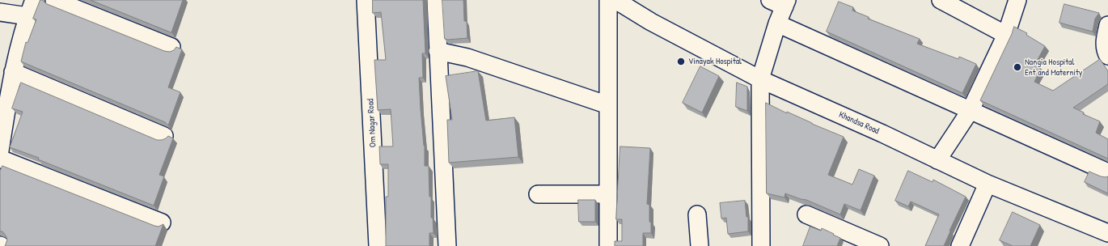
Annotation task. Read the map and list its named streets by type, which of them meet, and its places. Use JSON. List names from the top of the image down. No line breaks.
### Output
{"streets":{"street":["Om Nagar Road","Khandsa Road"]},"places":["Vinayak Hospital","Nangia Hospital Ent and Maternity"]}
